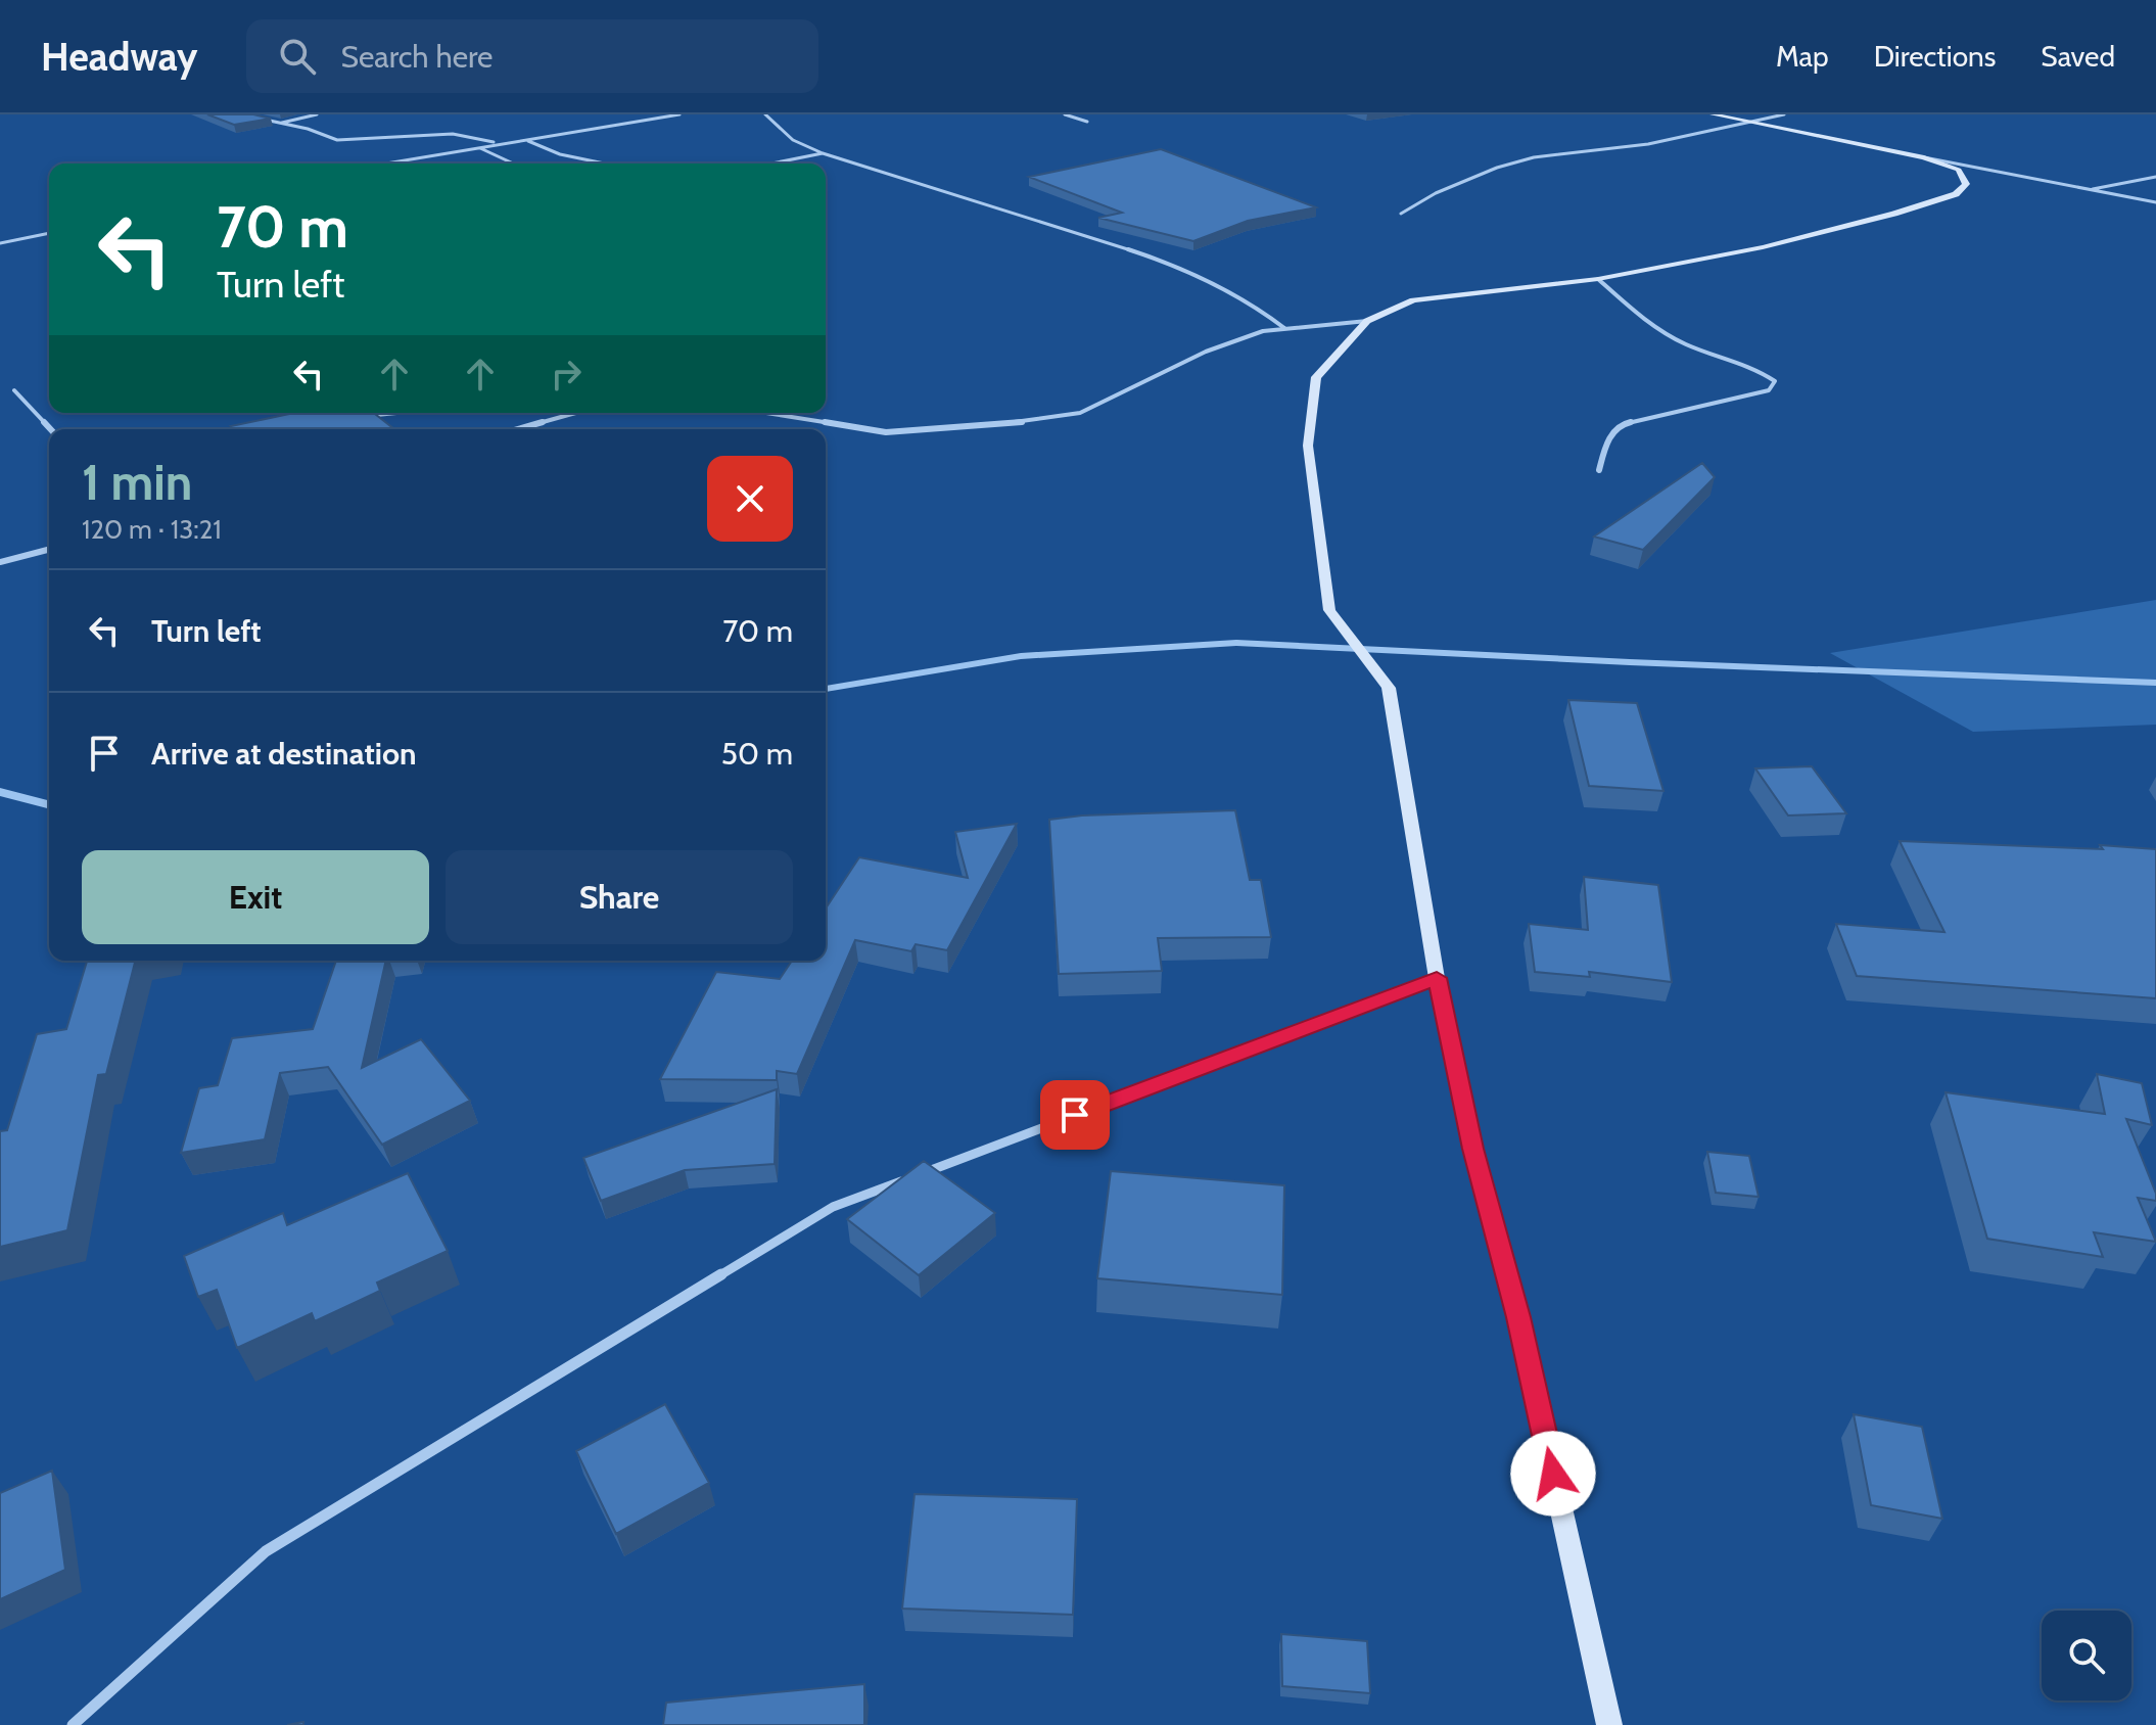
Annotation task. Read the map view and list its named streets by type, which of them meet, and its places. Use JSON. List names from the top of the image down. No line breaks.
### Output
{"page":{"header":"Headway","search":"Search here","nav":["Map","Directions","Saved"],"turn":["70 m","Turn left"],"heading":["1 min","120 m · 13:21"],"list":[{"name":"Turn left","value":"70 m"},{"name":"Arrive at destination","value":"50 m"}],"buttons":["Exit","Share"]}}
